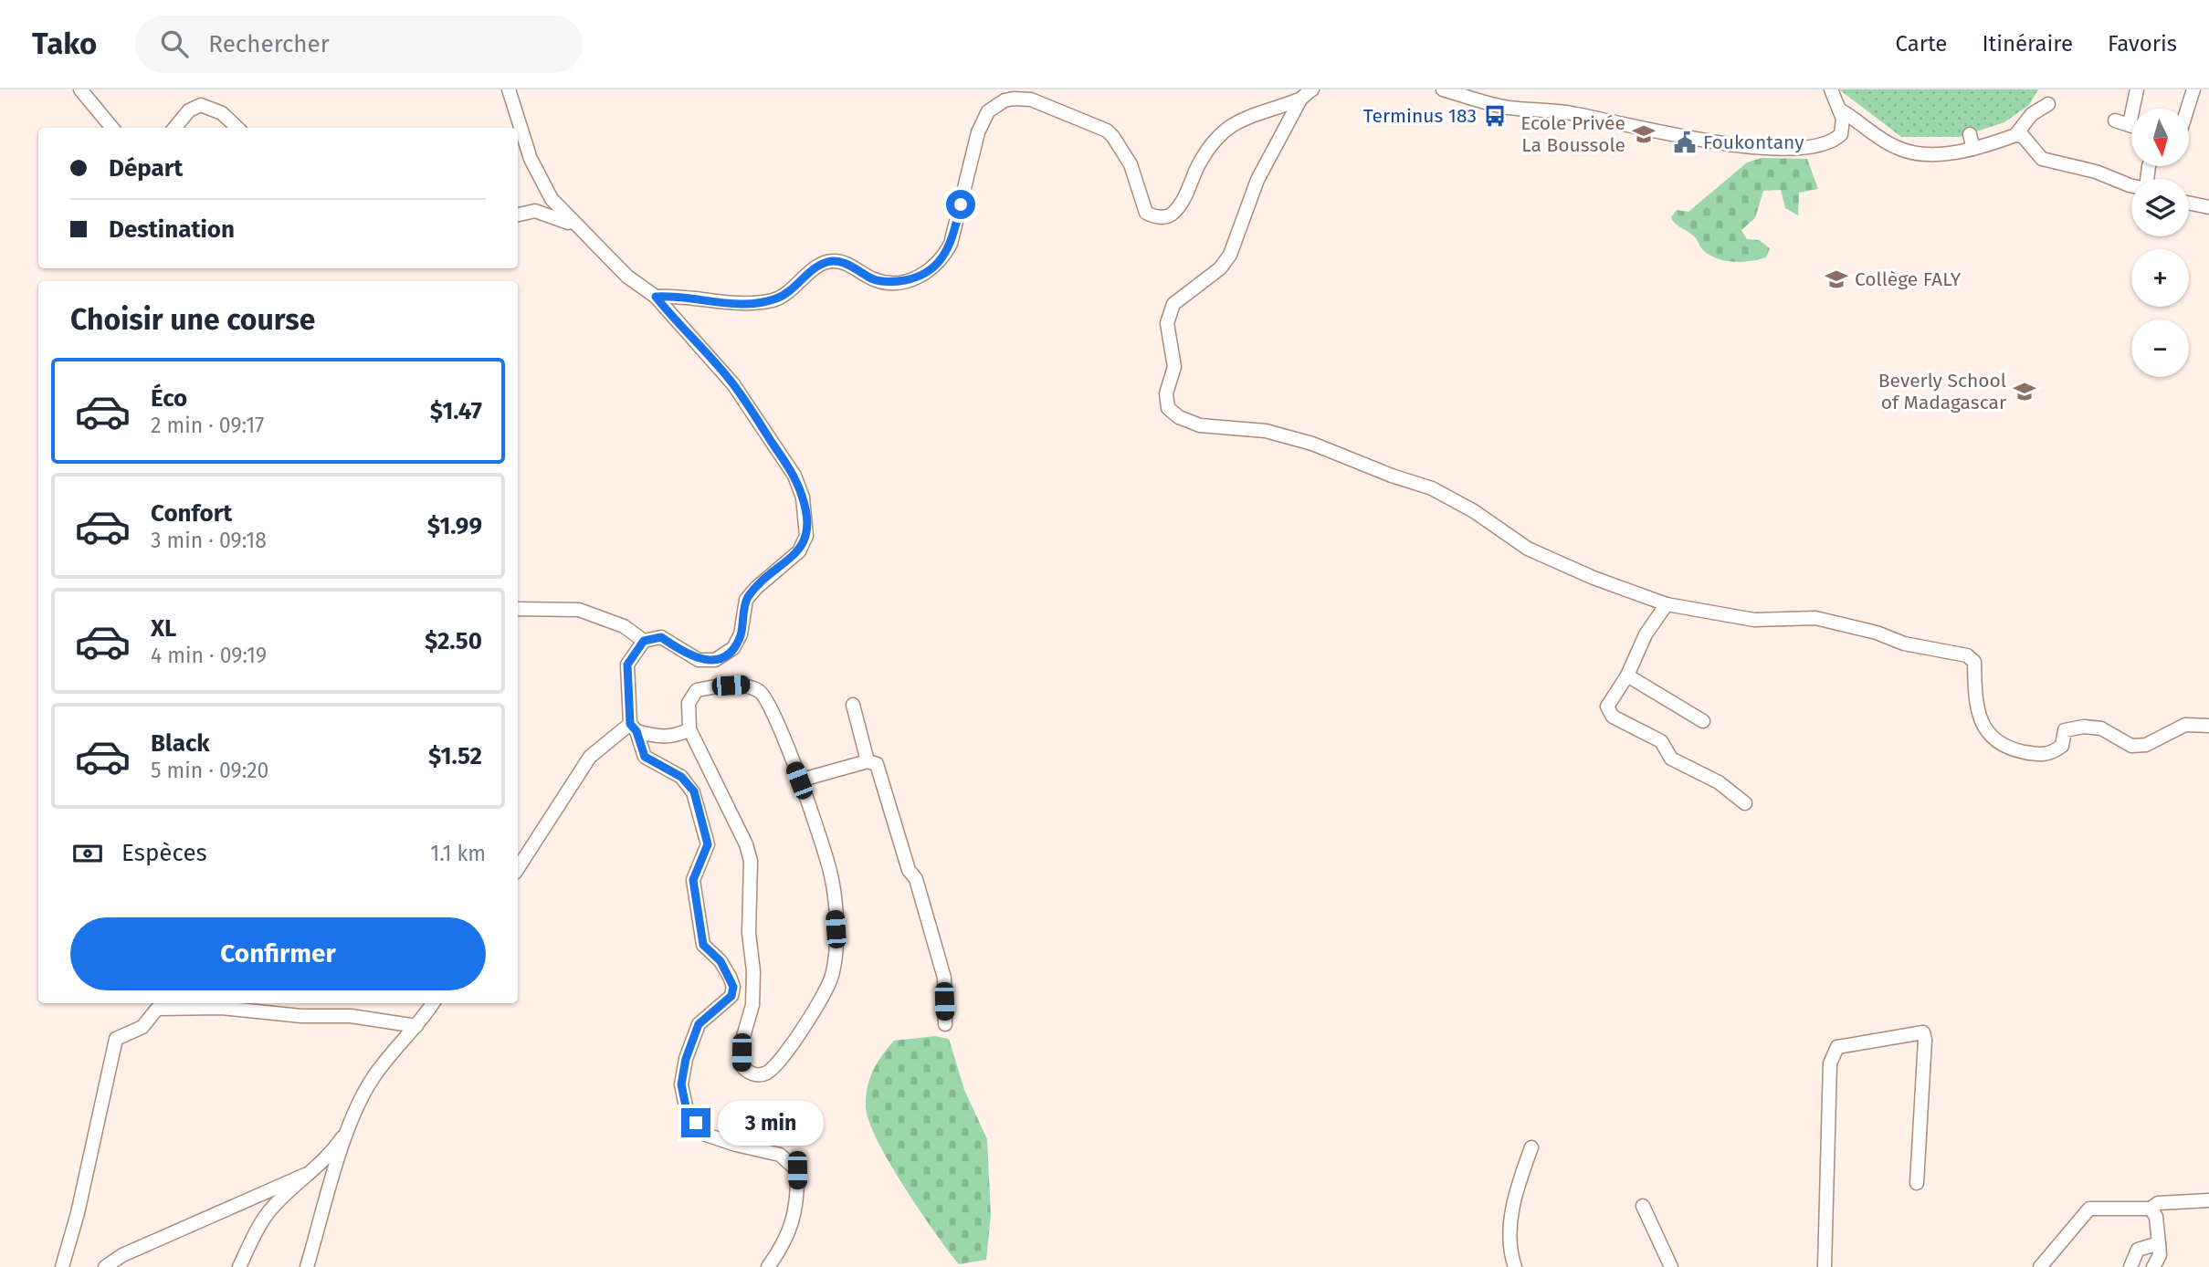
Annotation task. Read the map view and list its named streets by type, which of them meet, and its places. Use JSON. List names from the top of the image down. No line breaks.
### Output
{"places":{"bus stop":["Terminus 183"],"school or university":["Ecole Privée La Boussole","Collège FALY","Beverly School of Madagascar"],"public building":["Foukontany"]},"north":"bottom","page":{"header":"Tako","search":"Rechercher","nav":["Carte","Itinéraire","Favoris"],"map_buttons":["+","−"],"banner":["Départ","Destination"],"heading":"Choisir une course","list":[{"name":"Éco","note":"2 min · 09:17","value":"$1.47"},{"name":"Confort","note":"3 min · 09:18","value":"$1.99"},{"name":"XL","note":"4 min · 09:19","value":"$2.50"},{"name":"Black","note":"5 min · 09:20","value":"$1.52"}],"pay":["Espèces","1.1 km"],"buttons":"Confirmer","bubble":"3 min"}}
